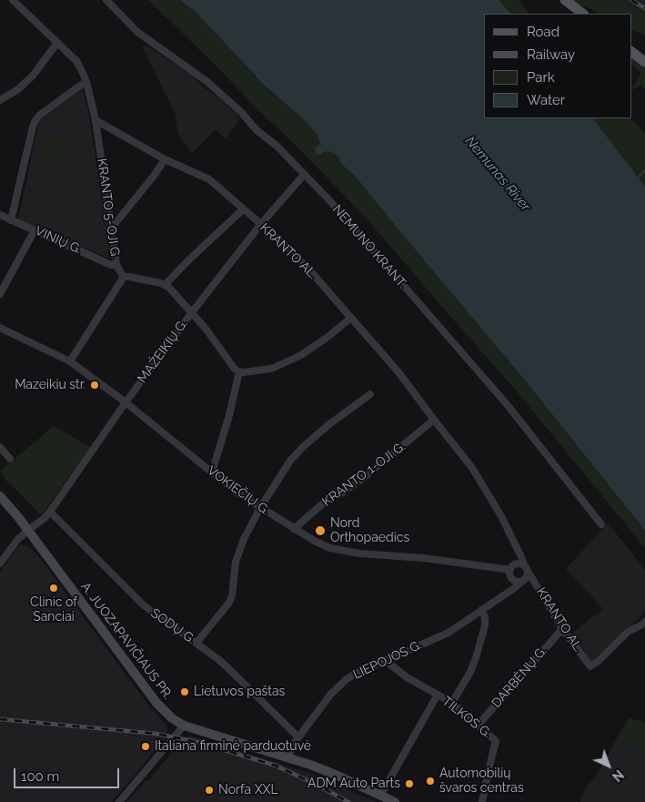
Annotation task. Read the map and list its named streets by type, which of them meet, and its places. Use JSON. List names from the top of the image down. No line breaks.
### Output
{"streets":{"main road":["A. JUOZAPAVIČIAUS PR."],"street":["KRANTO 5-OJI G.","VINIŲ G.","NEMUNO KRANT.","KRANTO AL.","MAŽEIKIŲ G.","KRANTO 1-OJI G.","VOKIEČIŲ G.","SODŲ G.","LIEPOJOS G.","DARBĖNŲ G.","TILKOS G."]},"crossings":[["KRANTO 5-OJI G.","VINIŲ G."],["KRANTO 5-OJI G.","KRANTO AL."],["NEMUNO KRANT.","MAŽEIKIŲ G."],["KRANTO AL.","MAŽEIKIŲ G."],["KRANTO AL.","KRANTO 1-OJI G."],["KRANTO AL.","VOKIEČIŲ G."],["KRANTO AL.","LIEPOJOS G."],["KRANTO AL.","DARBĖNŲ G."],["MAŽEIKIŲ G.","VOKIEČIŲ G."],["MAŽEIKIŲ G.","SODŲ G."],["MAŽEIKIŲ G.","A. JUOZAPAVIČIAUS PR."],["KRANTO 1-OJI G.","VOKIEČIŲ G."],["VOKIEČIŲ G.","LIEPOJOS G."],["SODŲ G.","LIEPOJOS G."],["A. JUOZAPAVIČIAUS PR.","LIEPOJOS G."],["LIEPOJOS G.","TILKOS G."],["DARBĖNŲ G.","TILKOS G."]],"water":["Nemunas River"],"places":["Mazeikiu str.","Nord Orthopaedics","Clinic of Sanciai","Lietuvos paštas","Italiana firminė parduotuvė","Automobilių švaros centras","ADM Auto Parts","Norfa XXL"],"legend":["Road","Railway","Park","Water"],"scale_bar":"100 m","north":"bottom right"}
